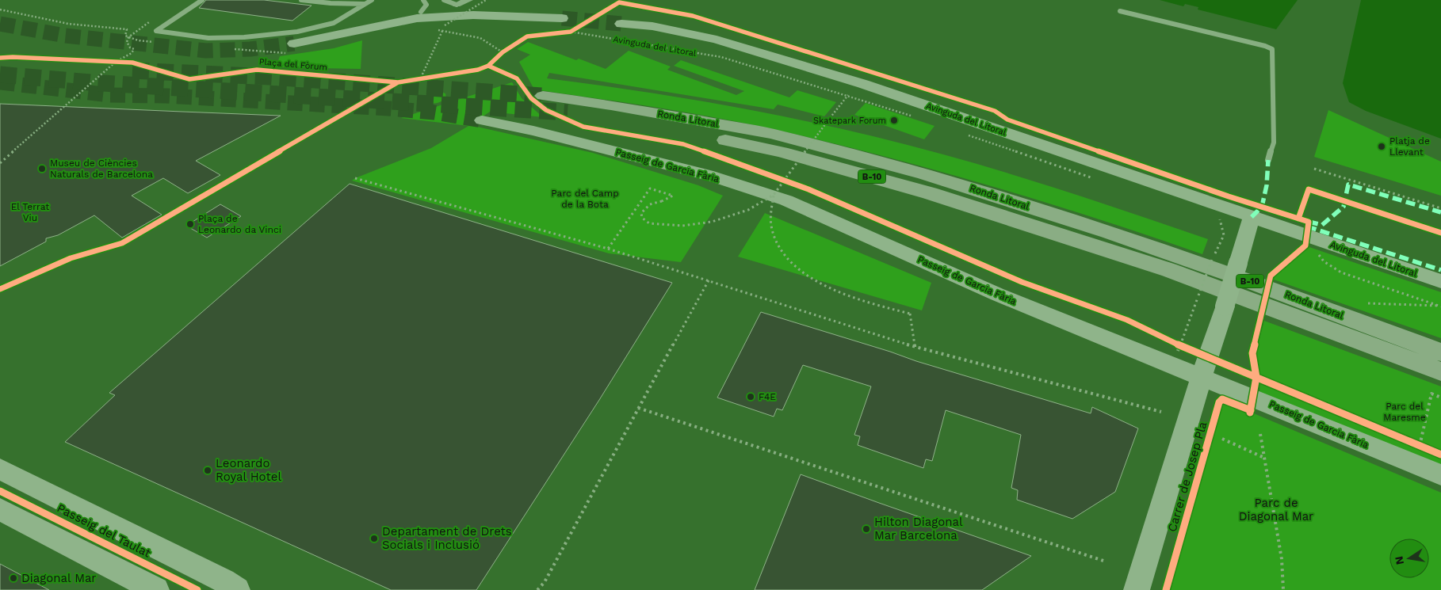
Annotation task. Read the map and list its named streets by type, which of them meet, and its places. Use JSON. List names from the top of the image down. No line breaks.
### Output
{"streets":{"highway":["Ronda Litoral","B-10"],"main road":["Avinguda del Litoral","Passeig de Garcia Fària","Carrer de Josep Pla","Passeig del Taulat"],"cycle path":["Plaça del Fòrum"]},"crossings":[["Avinguda del Litoral","Carrer de Josep Pla"],["Passeig de Garcia Fària","Carrer de Josep Pla"]],"parks":["Parc del Camp de la Bota","El Terrat Viu","Parc del Maresme","Parc de Diagonal Mar"],"places":["Skatepark Forum","Platja de Llevant","Museu de Ciències Naturals de Barcelona","Plaça de Leonardo da Vinci","F4E","Leonardo Royal Hotel","Hilton Diagonal Mar Barcelona","Departament de Drets Socials i Inclusió","Diagonal Mar"],"north":"left"}
